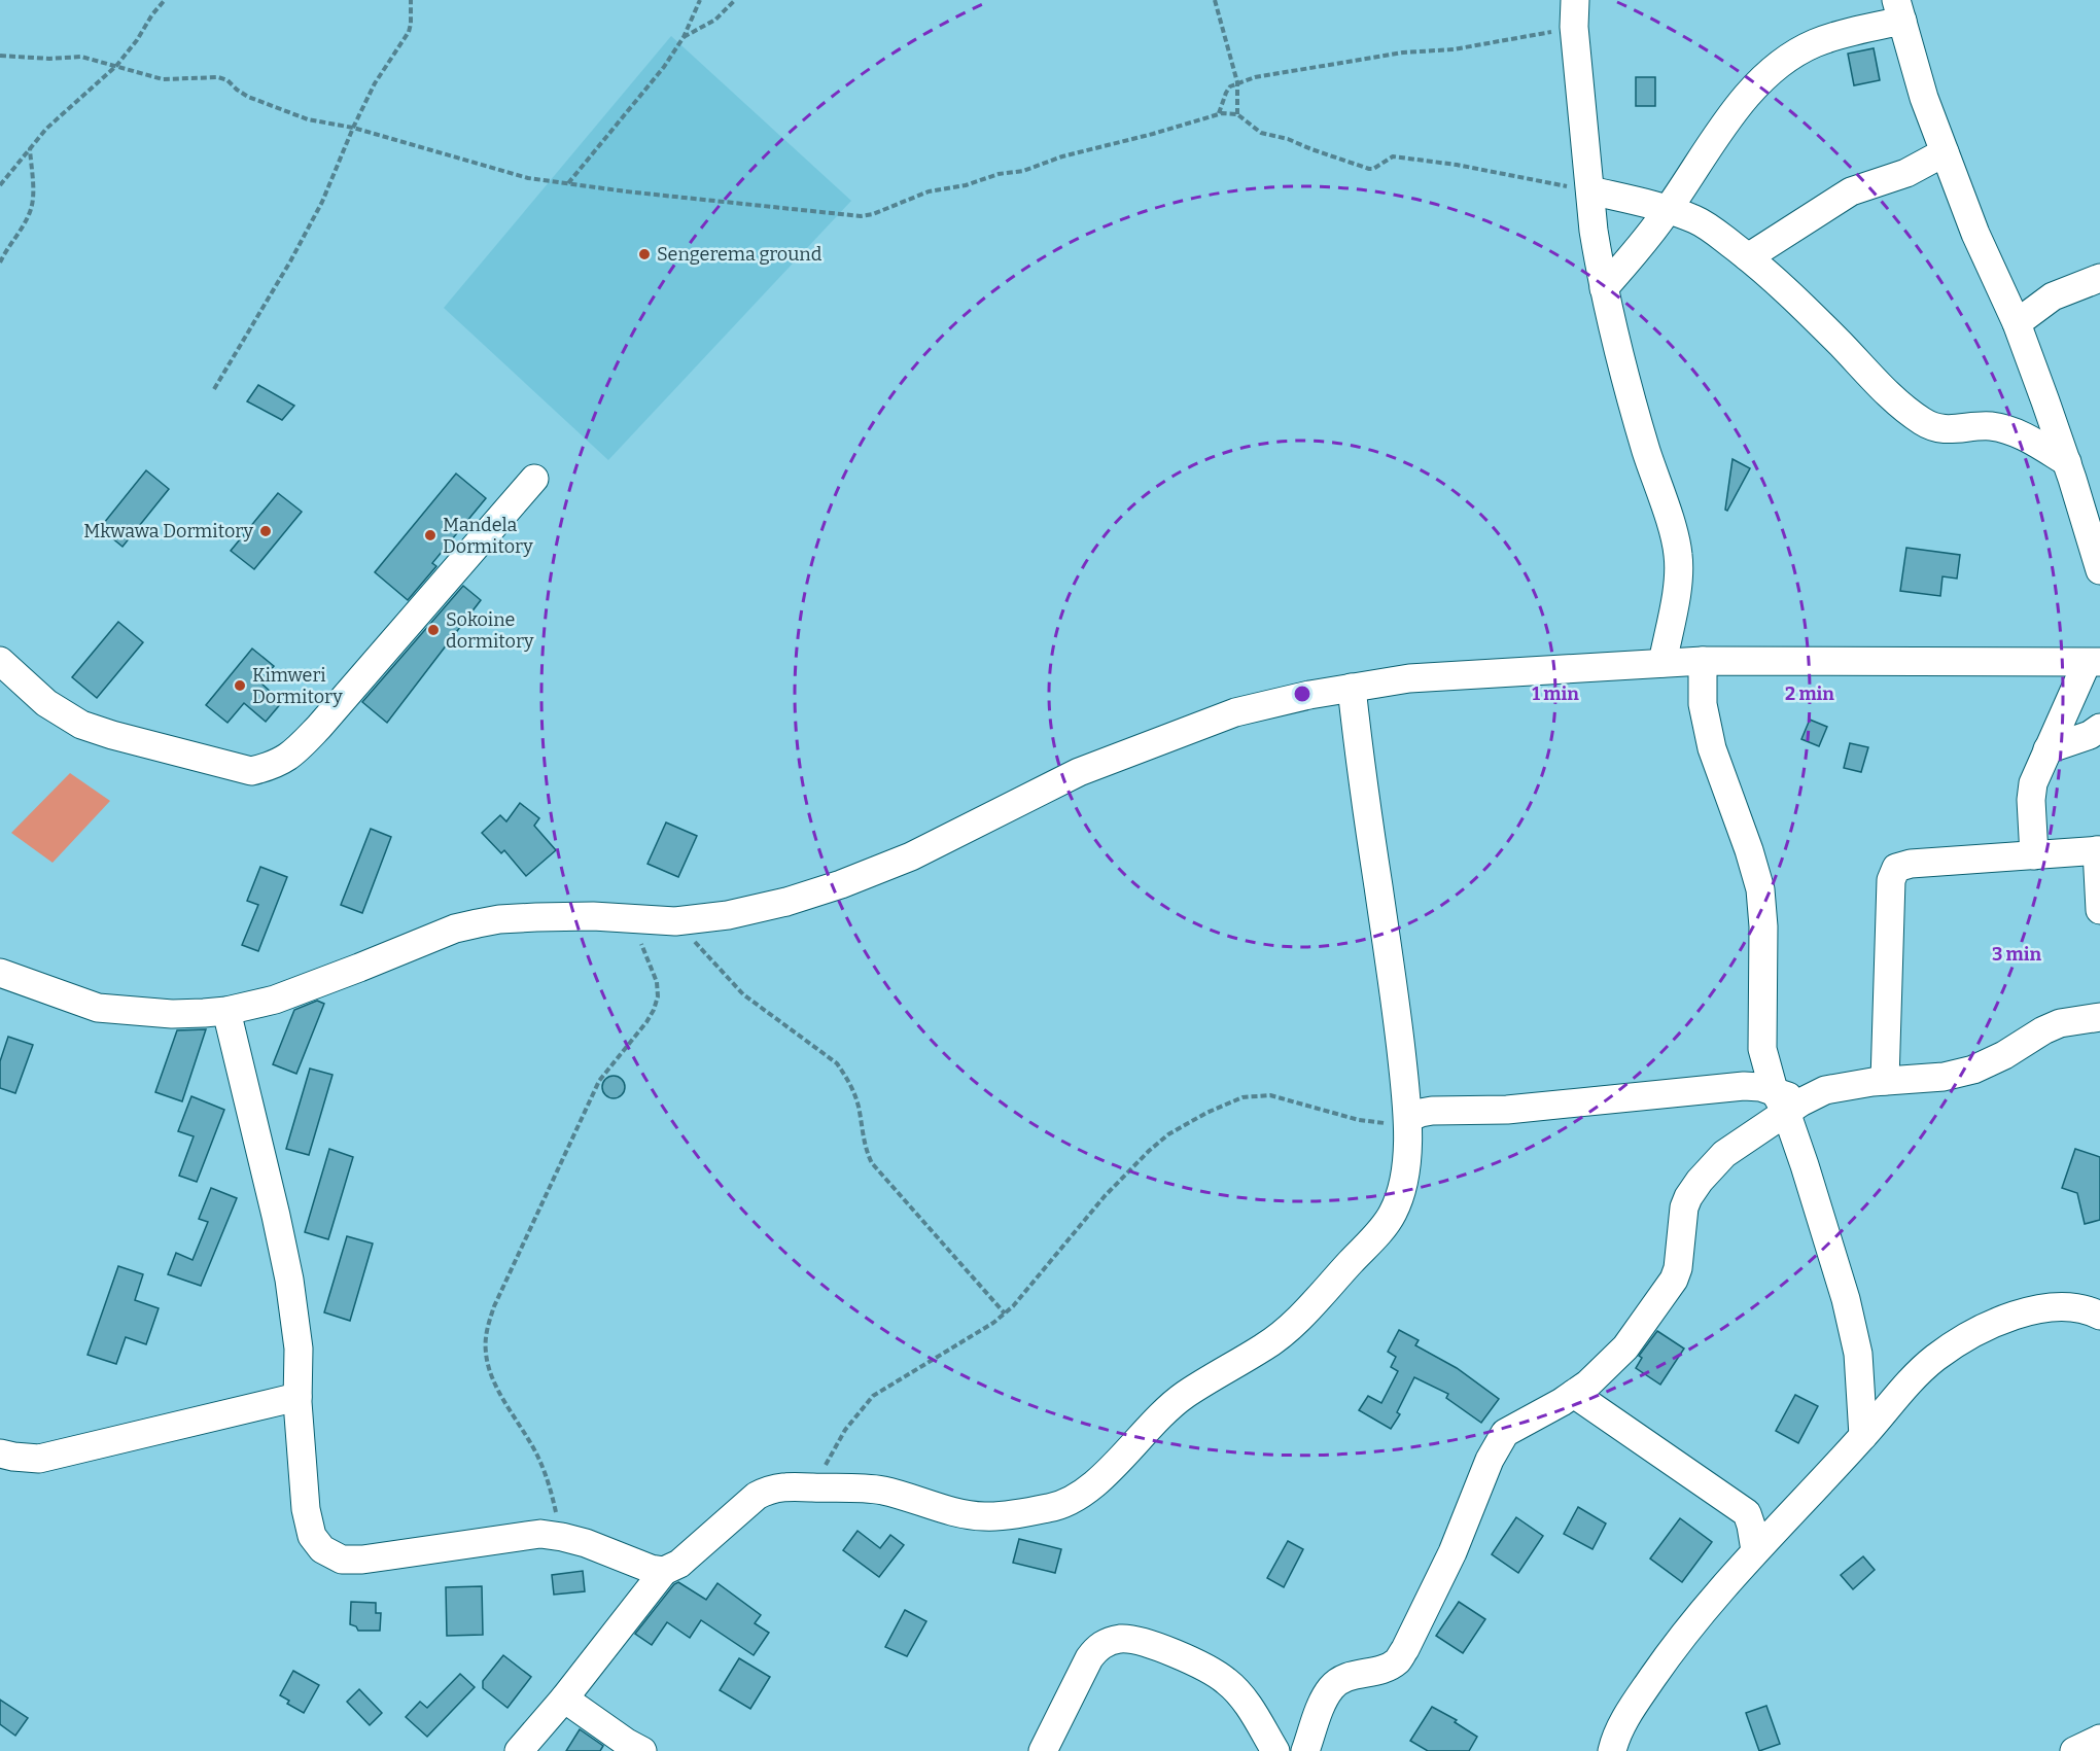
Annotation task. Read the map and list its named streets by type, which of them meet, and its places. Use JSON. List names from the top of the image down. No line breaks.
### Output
{"places":["Sengerema ground","Mkwawa Dormitory","Mandela Dormitory","Sokoine dormitory","Kimweri Dormitory"],"rings":["1 min","2 min","3 min"]}
